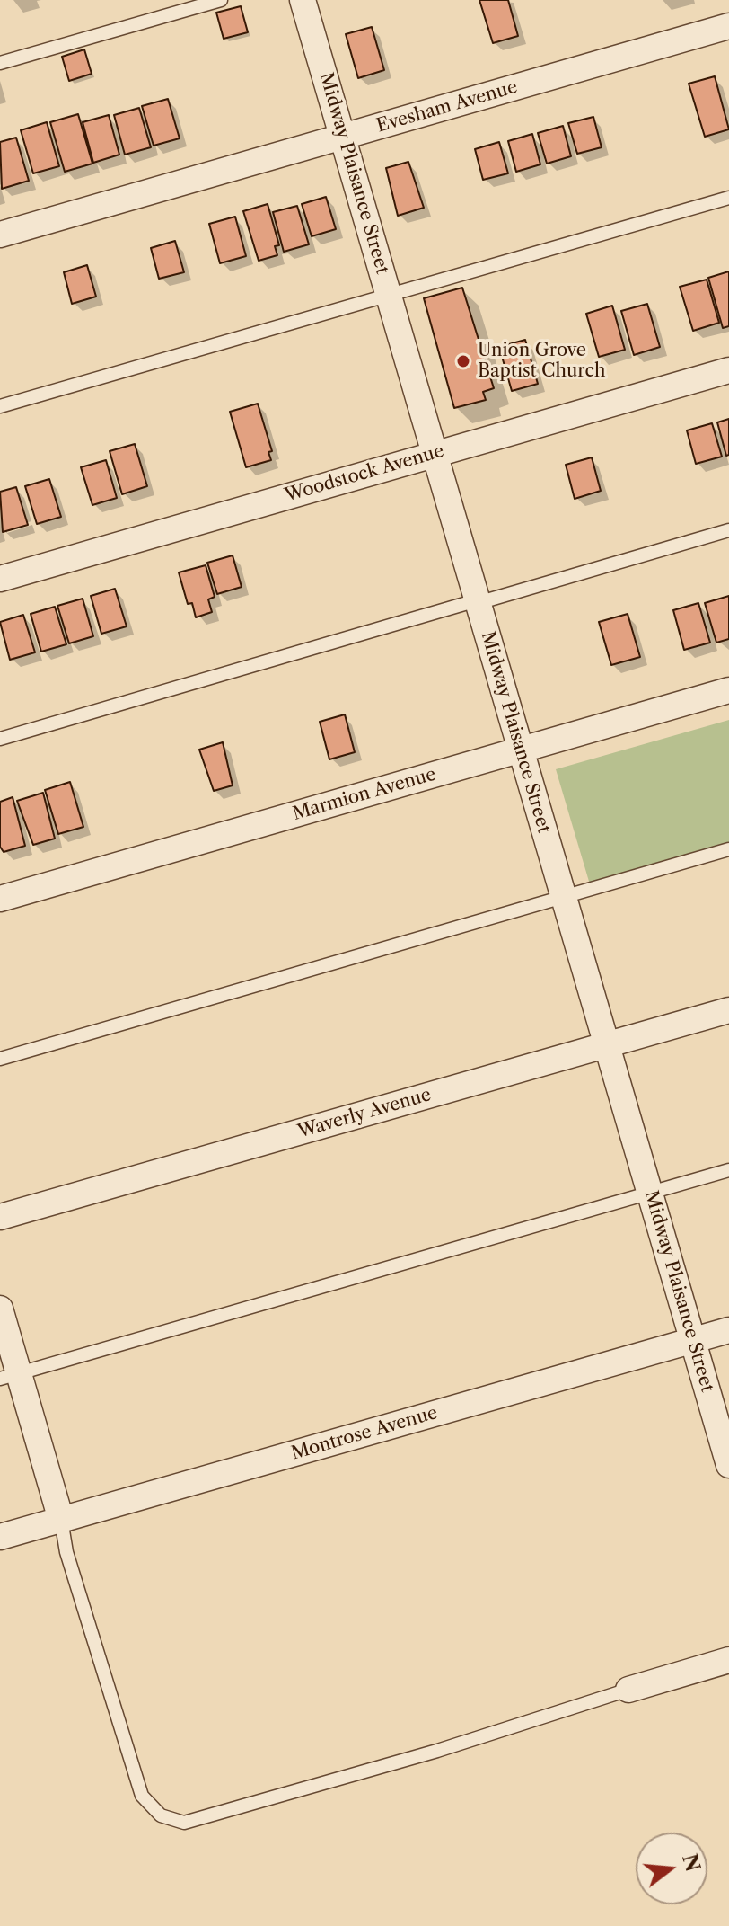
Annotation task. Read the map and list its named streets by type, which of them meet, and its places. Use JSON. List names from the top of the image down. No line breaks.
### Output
{"streets":{"street":["Evesham Avenue","Midway Plaisance Street","Woodstock Avenue","Marmion Avenue","Waverly Avenue","Montrose Avenue"]},"crossings":[["Evesham Avenue","Midway Plaisance Street"],["Midway Plaisance Street","Woodstock Avenue"],["Midway Plaisance Street","Marmion Avenue"],["Midway Plaisance Street","Waverly Avenue"],["Midway Plaisance Street","Montrose Avenue"]],"places":["Union Grove Baptist Church"],"north":"right"}
